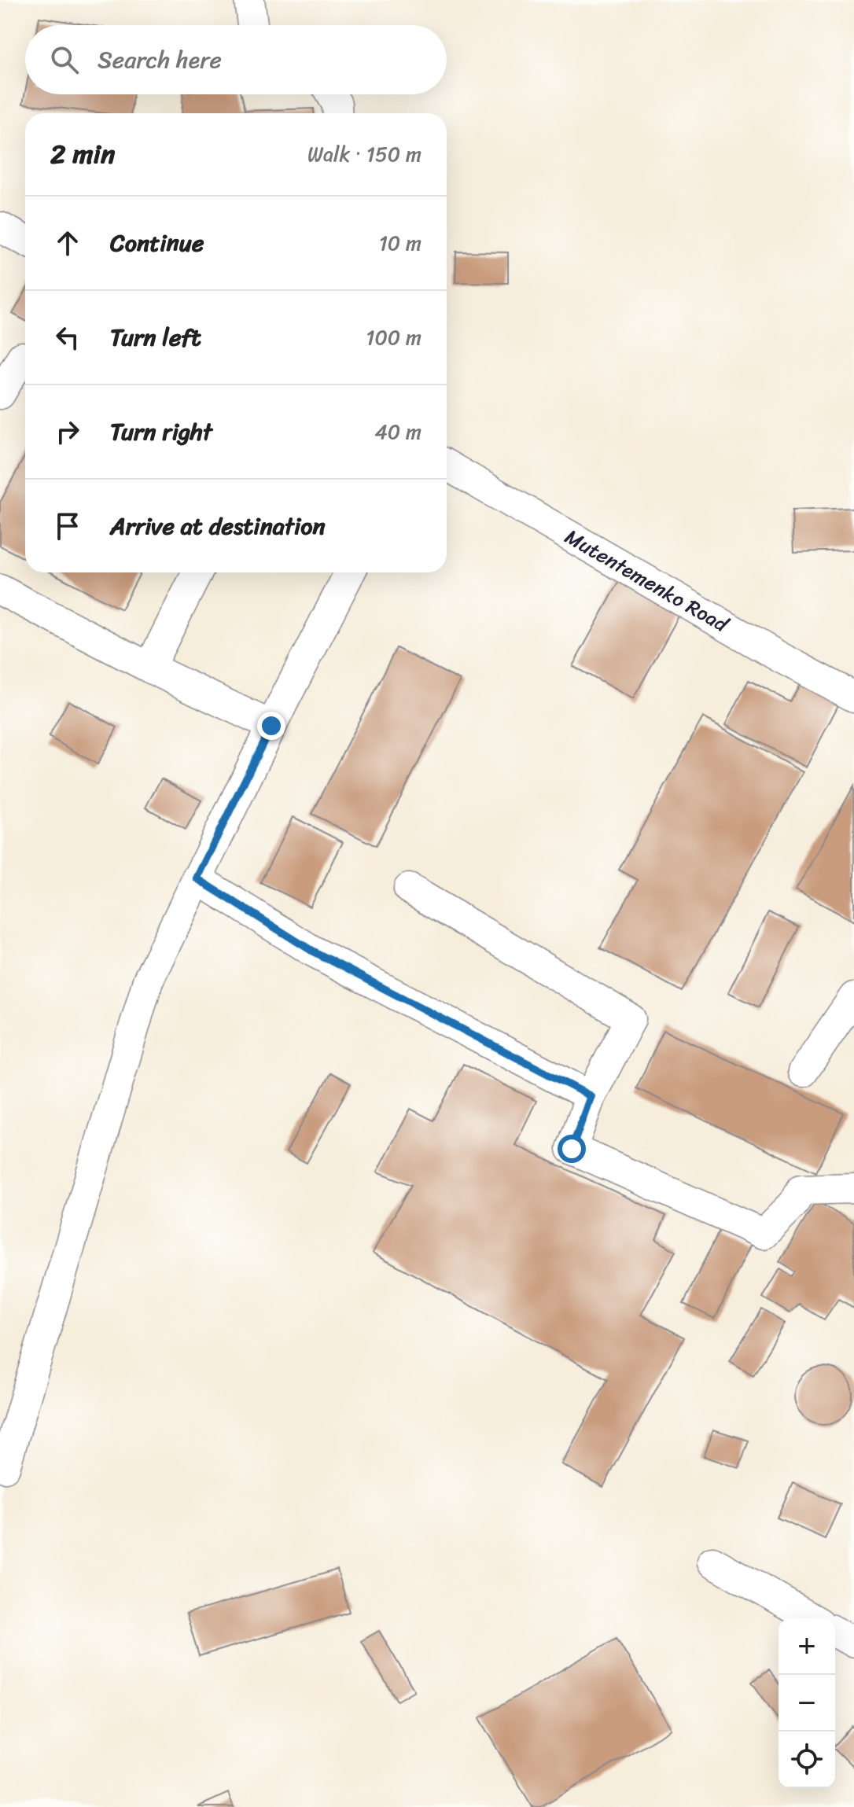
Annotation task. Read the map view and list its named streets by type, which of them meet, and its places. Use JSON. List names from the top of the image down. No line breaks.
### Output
{"streets":{"street":["Mutentemenko Road"]},"page":{"search":"Search here","heading":["2 min","Walk · 150 m"],"list":[["Continue","10 m"],["Turn left","100 m"],["Turn right","40 m"],"Arrive at destination"],"map_buttons":["+","−"]}}
